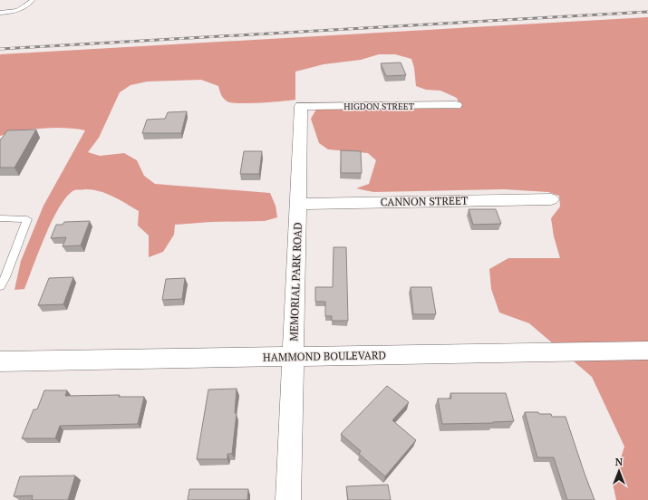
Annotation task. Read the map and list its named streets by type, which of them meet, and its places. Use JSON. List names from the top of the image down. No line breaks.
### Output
{"streets":{"street":["HIGDON STREET","CANNON STREET","MEMORIAL PARK ROAD","HAMMOND BOULEVARD"]},"crossings":[["HIGDON STREET","MEMORIAL PARK ROAD"],["CANNON STREET","MEMORIAL PARK ROAD"],["MEMORIAL PARK ROAD","HAMMOND BOULEVARD"]],"north":"top"}
